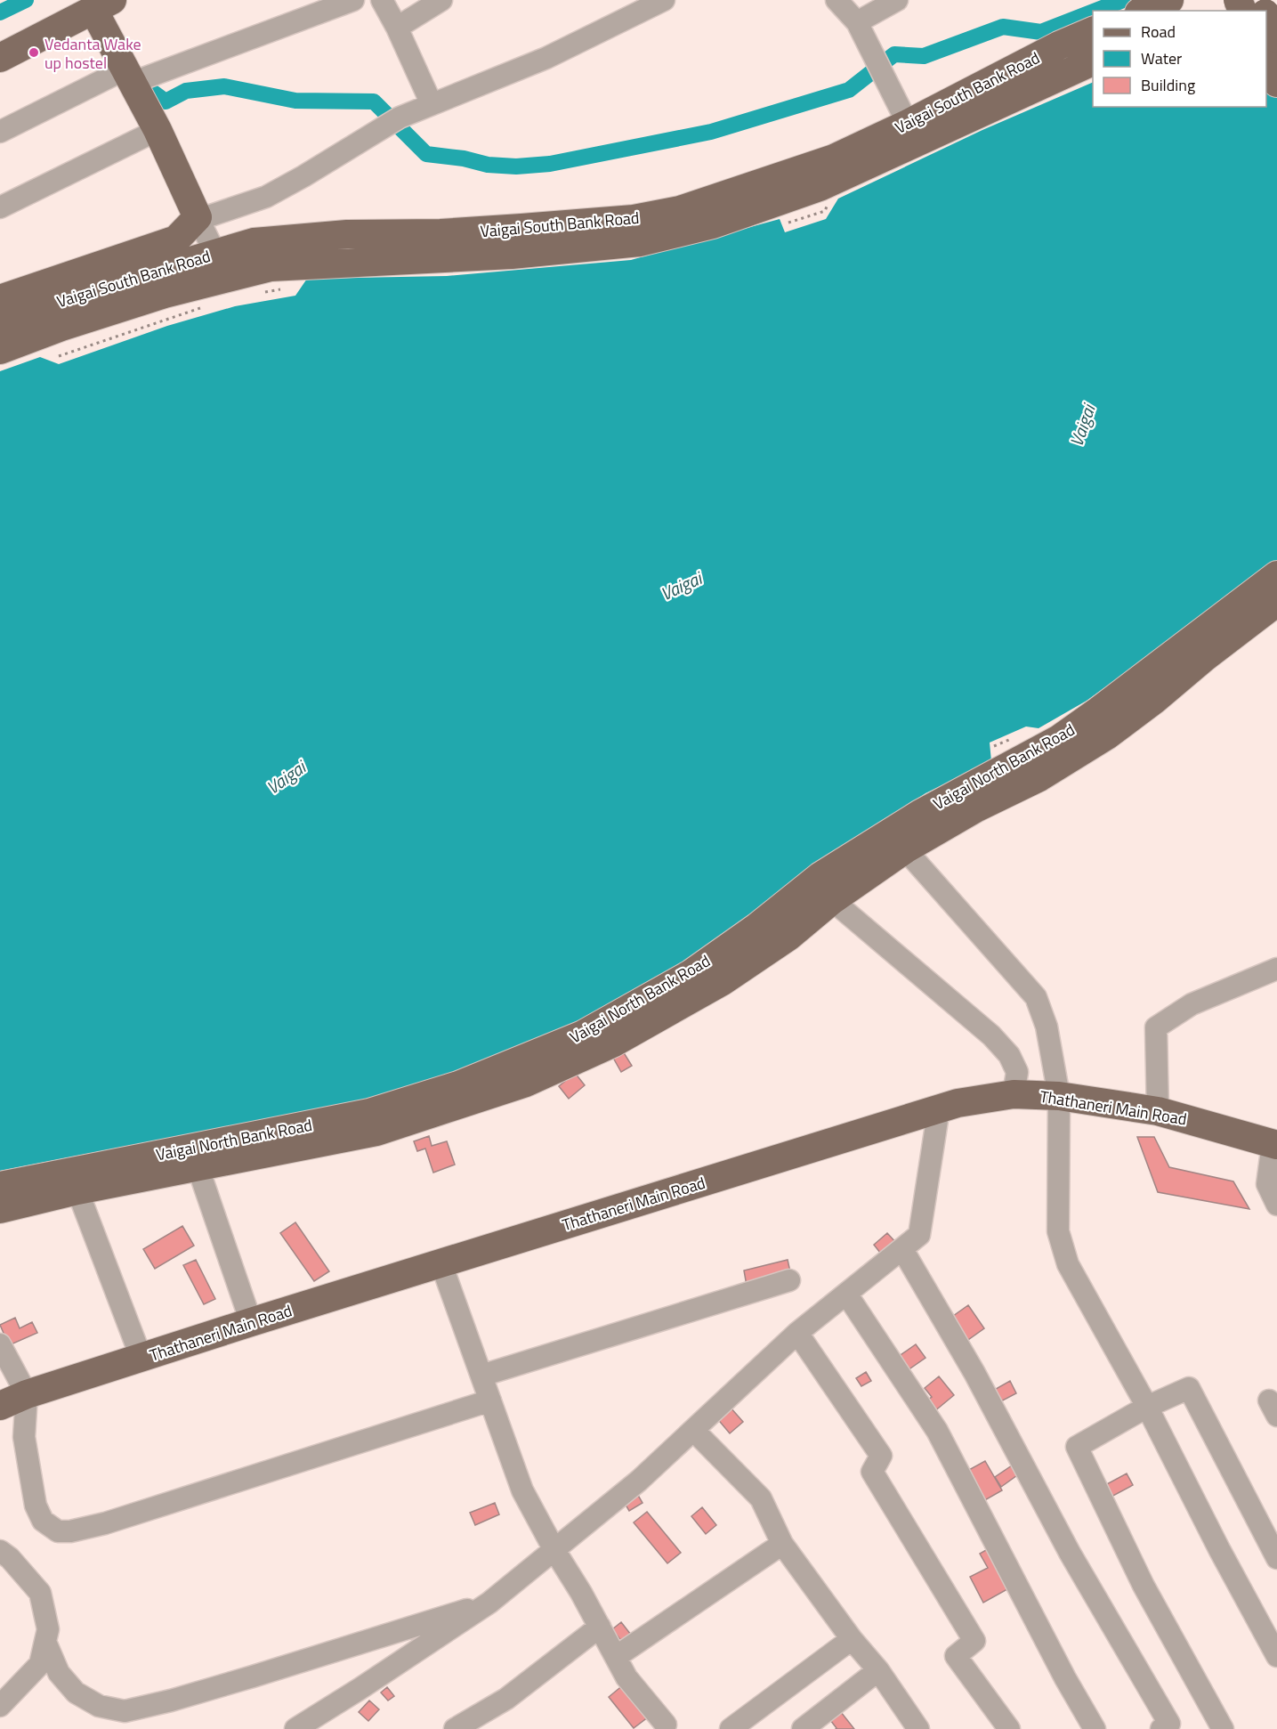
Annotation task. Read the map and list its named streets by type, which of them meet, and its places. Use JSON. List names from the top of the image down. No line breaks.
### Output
{"streets":{"main road":["Vaigai South Bank Road","Vaigai North Bank Road","Thathaneri Main Road"]},"water":["Vaigai"],"places":["Vedanta Wake up hostel"],"legend":["Road","Water","Building"]}
